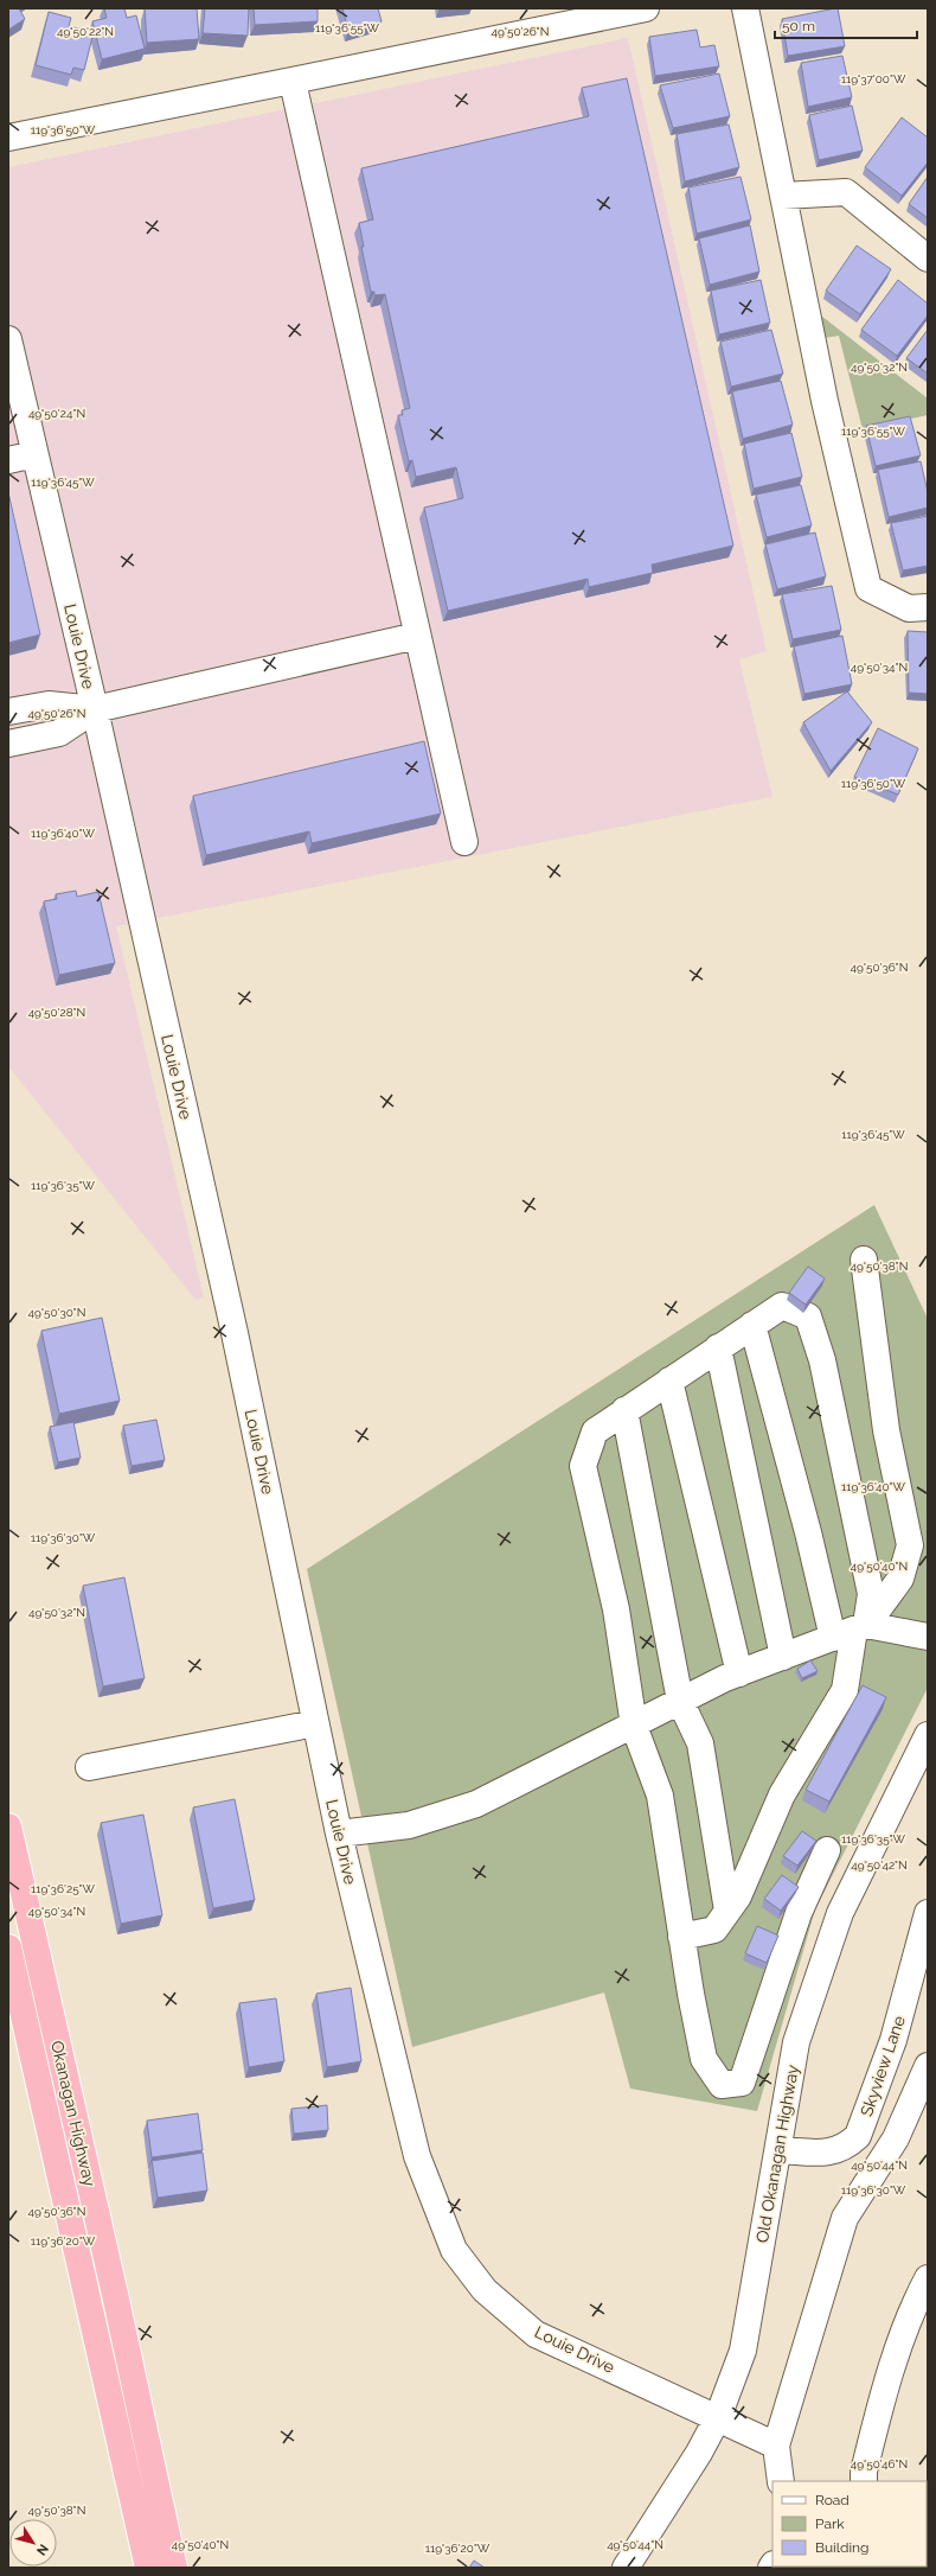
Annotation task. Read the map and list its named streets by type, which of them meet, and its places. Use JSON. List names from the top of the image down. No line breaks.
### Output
{"streets":{"highway":["Okanagan Highway"],"street":["Louie Drive","Skyview Lane","Old Okanagan Highway"]},"crossings":[["Louie Drive","Old Okanagan Highway"],["Skyview Lane","Old Okanagan Highway"]],"legend":["Road","Park","Building"],"scale_bar":"50 m","north":"bottom right","coordinates":["119°36'55\"W","49°50'22\"N","49°50'26\"N","119°37'00\"W","119°36'50\"W","49°50'32\"N","49°50'24\"N","119°36'45\"W","49°50'34\"N","119°36'40\"W","49°50'36\"N","49°50'28\"N","119°36'35\"W","49°50'38\"N","49°50'30\"N","119°36'30\"W","49°50'40\"N","49°50'42\"N","119°36'25\"W","49°50'44\"N","119°36'20\"W","49°50'46\"N"]}
